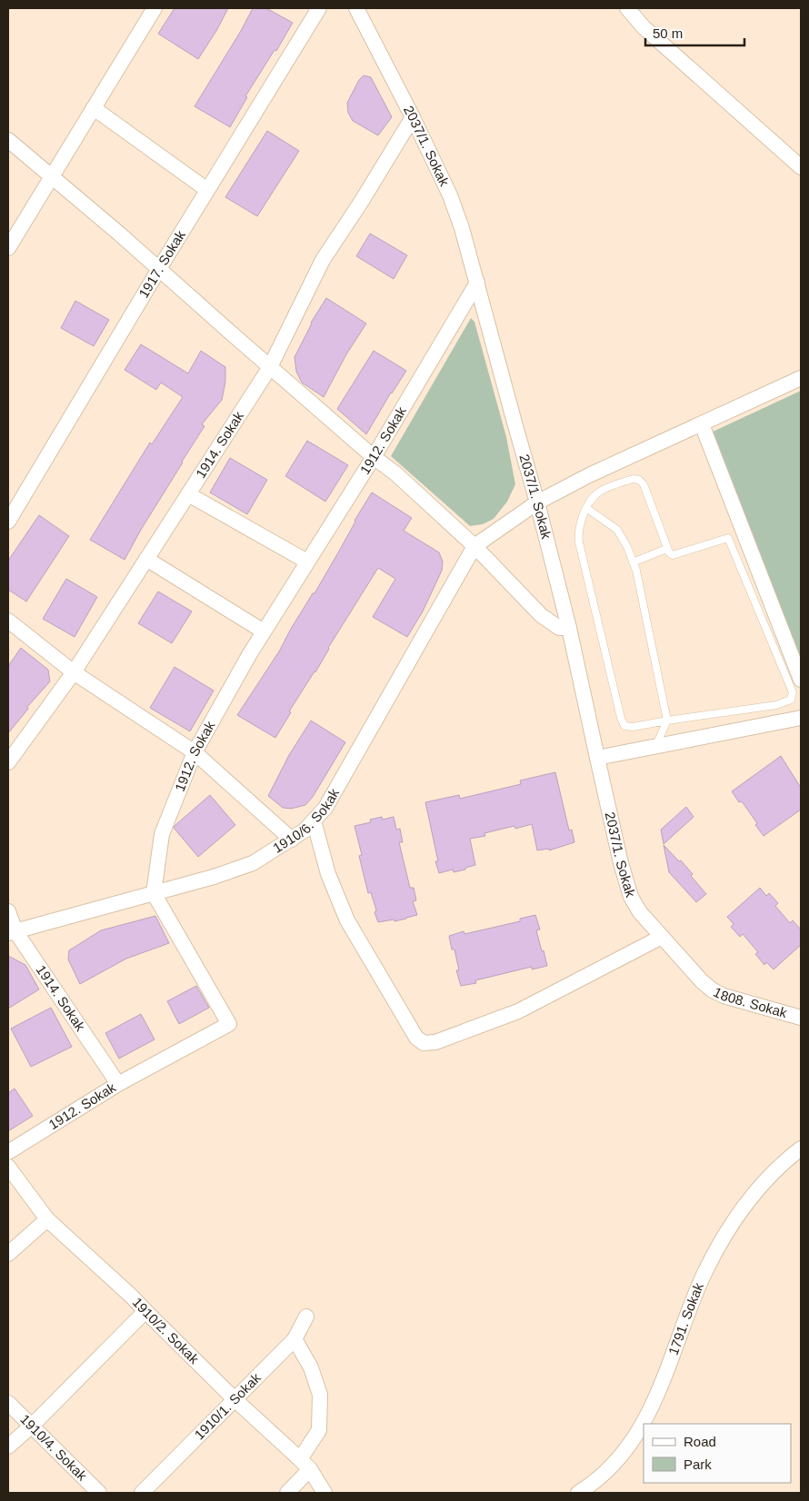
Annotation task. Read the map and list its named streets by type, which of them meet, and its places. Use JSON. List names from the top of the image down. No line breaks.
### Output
{"streets":{"street":["2037/1. Sokak","1917. Sokak","1912. Sokak","1914. Sokak","1910/6. Sokak","1808. Sokak","1791. Sokak","1910/2. Sokak","1910/1. Sokak","1910/4. Sokak"]},"crossings":[["2037/1. Sokak","1912. Sokak"],["2037/1. Sokak","1914. Sokak"],["2037/1. Sokak","1808. Sokak"],["1912. Sokak","1914. Sokak"],["1912. Sokak","1910/6. Sokak"],["1914. Sokak","1910/6. Sokak"],["1910/2. Sokak","1910/1. Sokak"]],"legend":["Road","Park"],"scale_bar":"50 m"}
